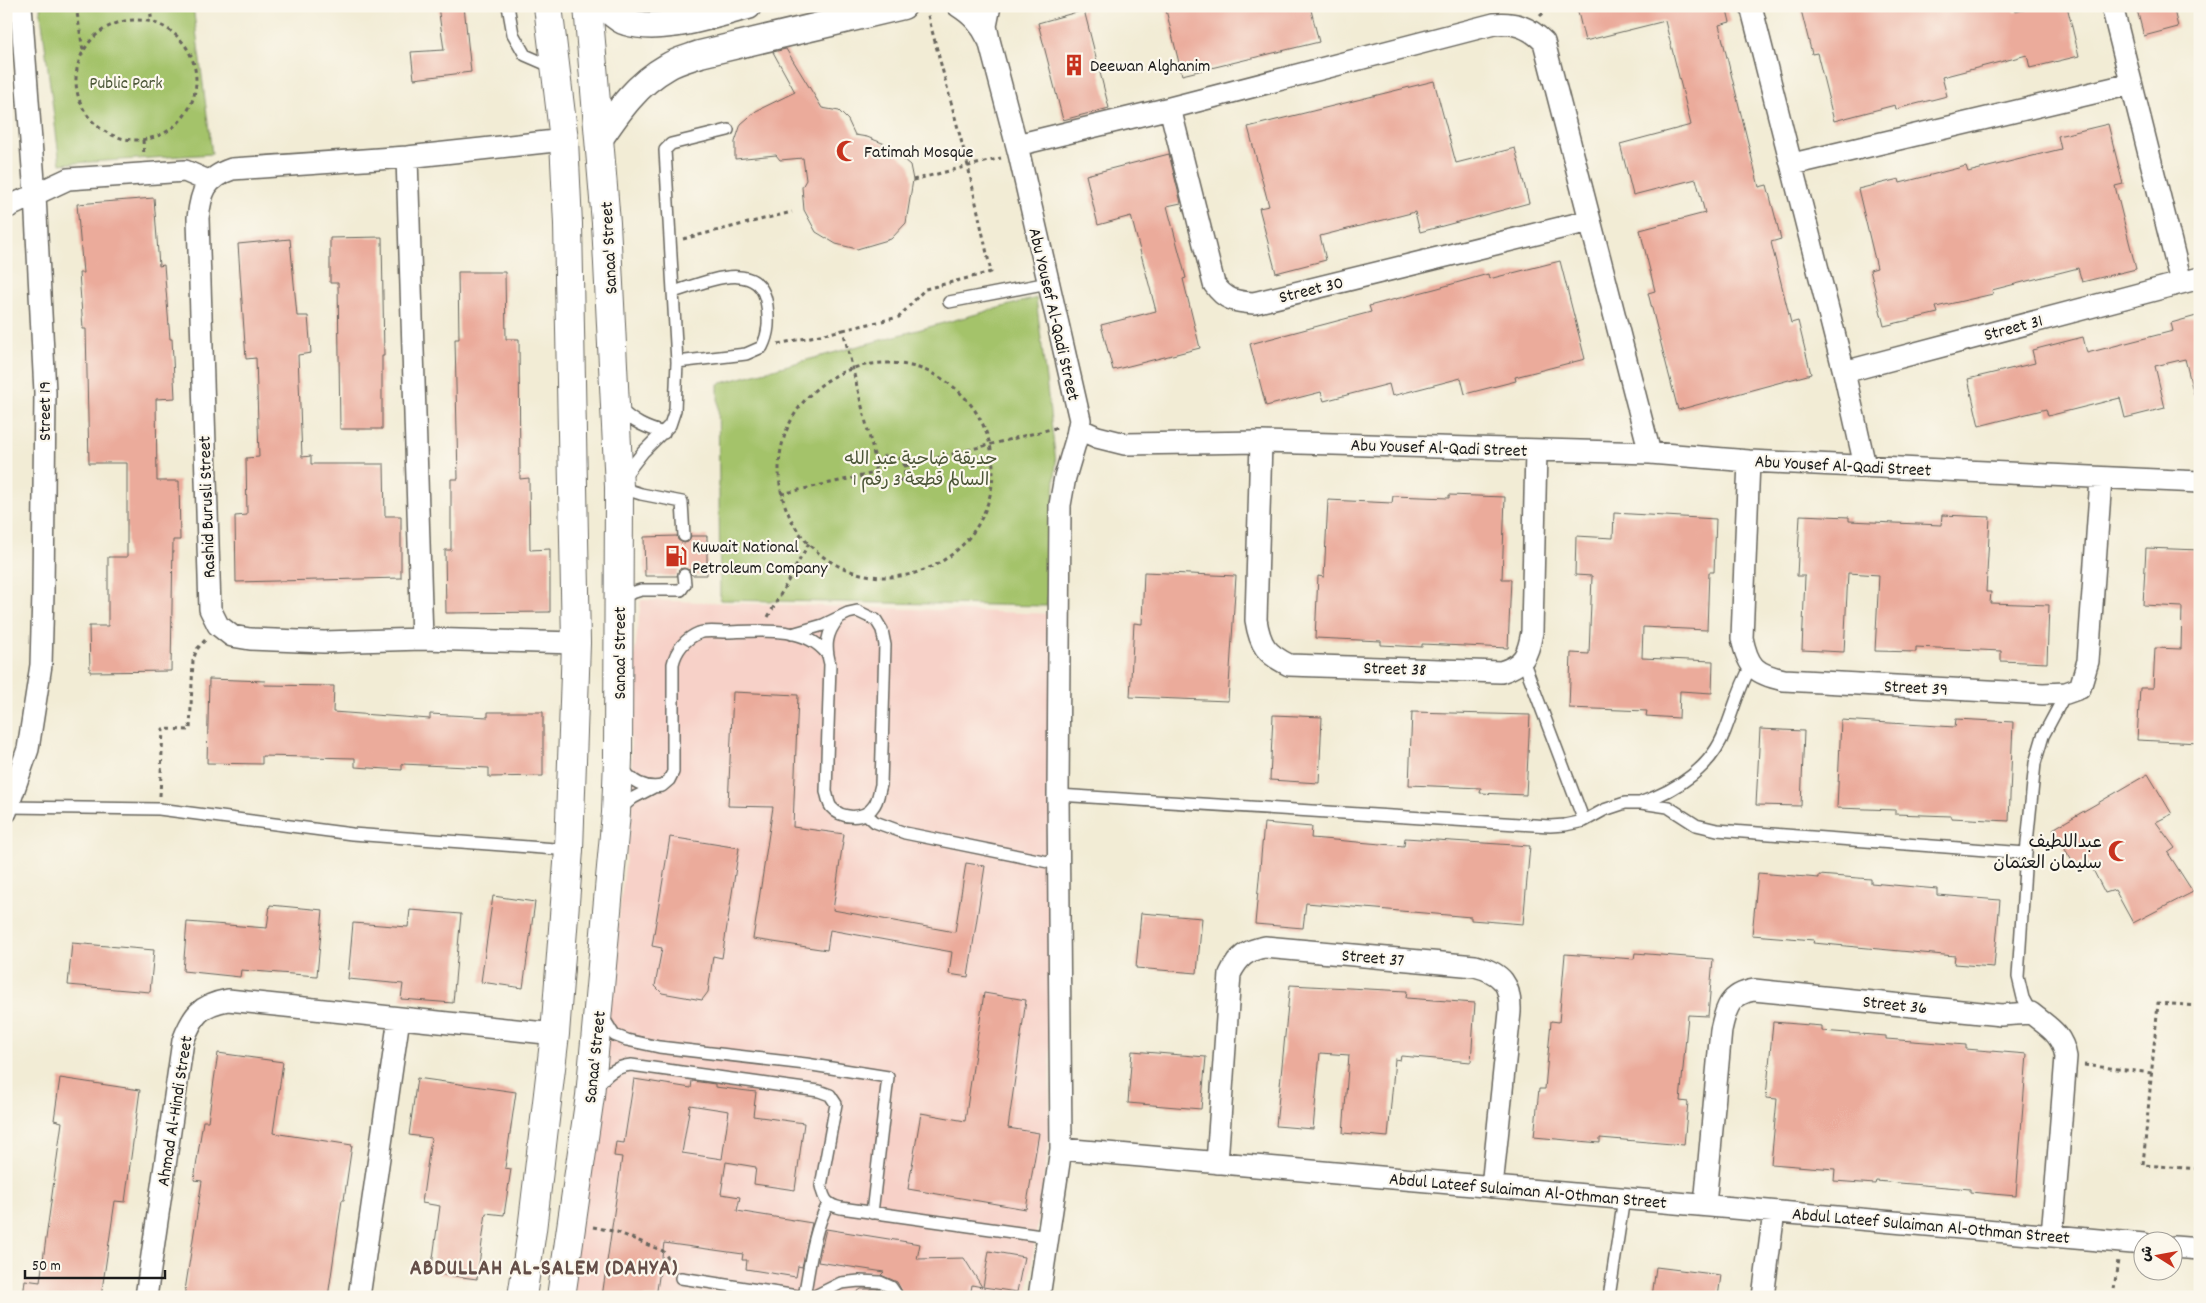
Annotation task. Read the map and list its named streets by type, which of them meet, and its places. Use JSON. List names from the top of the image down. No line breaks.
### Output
{"streets":{"main road":["Sanaa' Street"],"street":["Street 30","Abu Yousef Al-Qadi Street","Street 31","Street 19","Rashid Burusli Street","Street 38","Street 39","Street 37","Street 36","Ahmad Al-Hindi Street","Abdul Lateef Sulaiman Al-Othman Street"]},"crossings":[["Abu Yousef Al-Qadi Street","Street 38"],["Street 37","Abdul Lateef Sulaiman Al-Othman Street"],["Street 36","Abdul Lateef Sulaiman Al-Othman Street"]],"districts":["ABDULLAH AL-SALEM (DAHYA)"],"parks":["Public Park","حديقة ضاحية عبد الله السالم قطعة 3 رقم 1"],"places":{"building":["Deewan Alghanim"],"mosque":["Fatimah Mosque","عبداللطيف سليمان العثمان"],"fuel station":["Kuwait National Petroleum Company"]},"scale_bar":"50 m","north":"left"}
